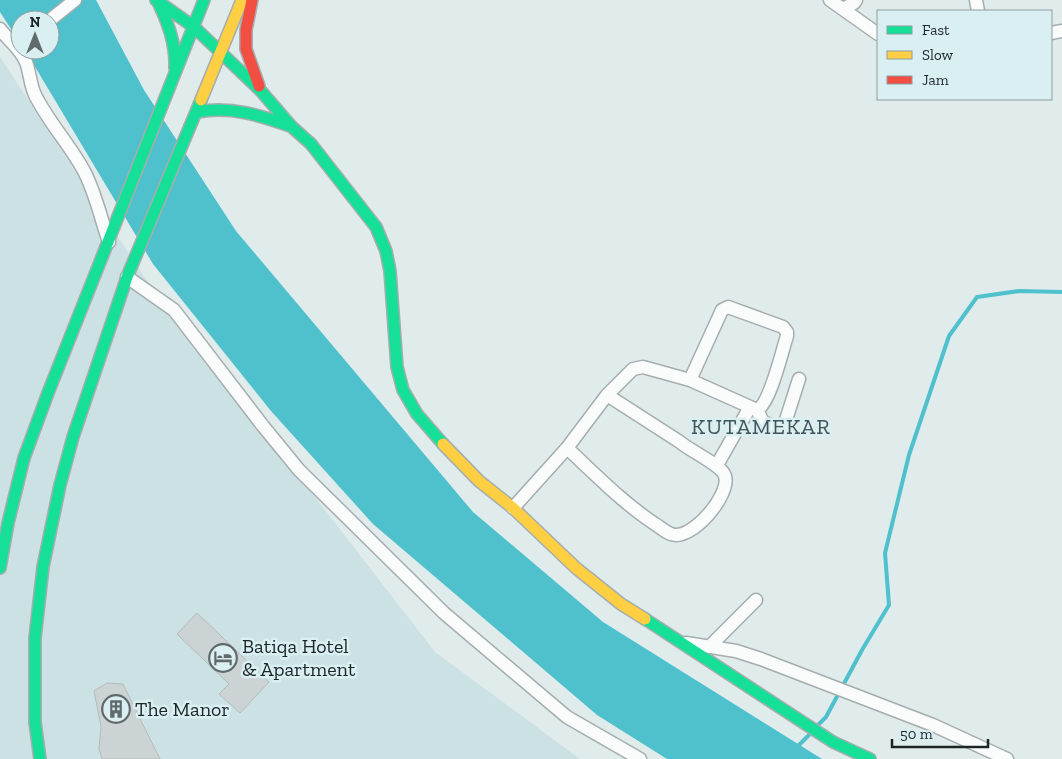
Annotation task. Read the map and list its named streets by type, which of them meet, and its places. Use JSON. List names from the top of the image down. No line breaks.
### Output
{"districts":["KUTAMEKAR"],"places":{"hotel":["Batiqa Hotel & Apartment"],"building":["The Manor"]},"legend":["Fast","Slow","Jam"],"scale_bar":"50 m","north":"top"}
